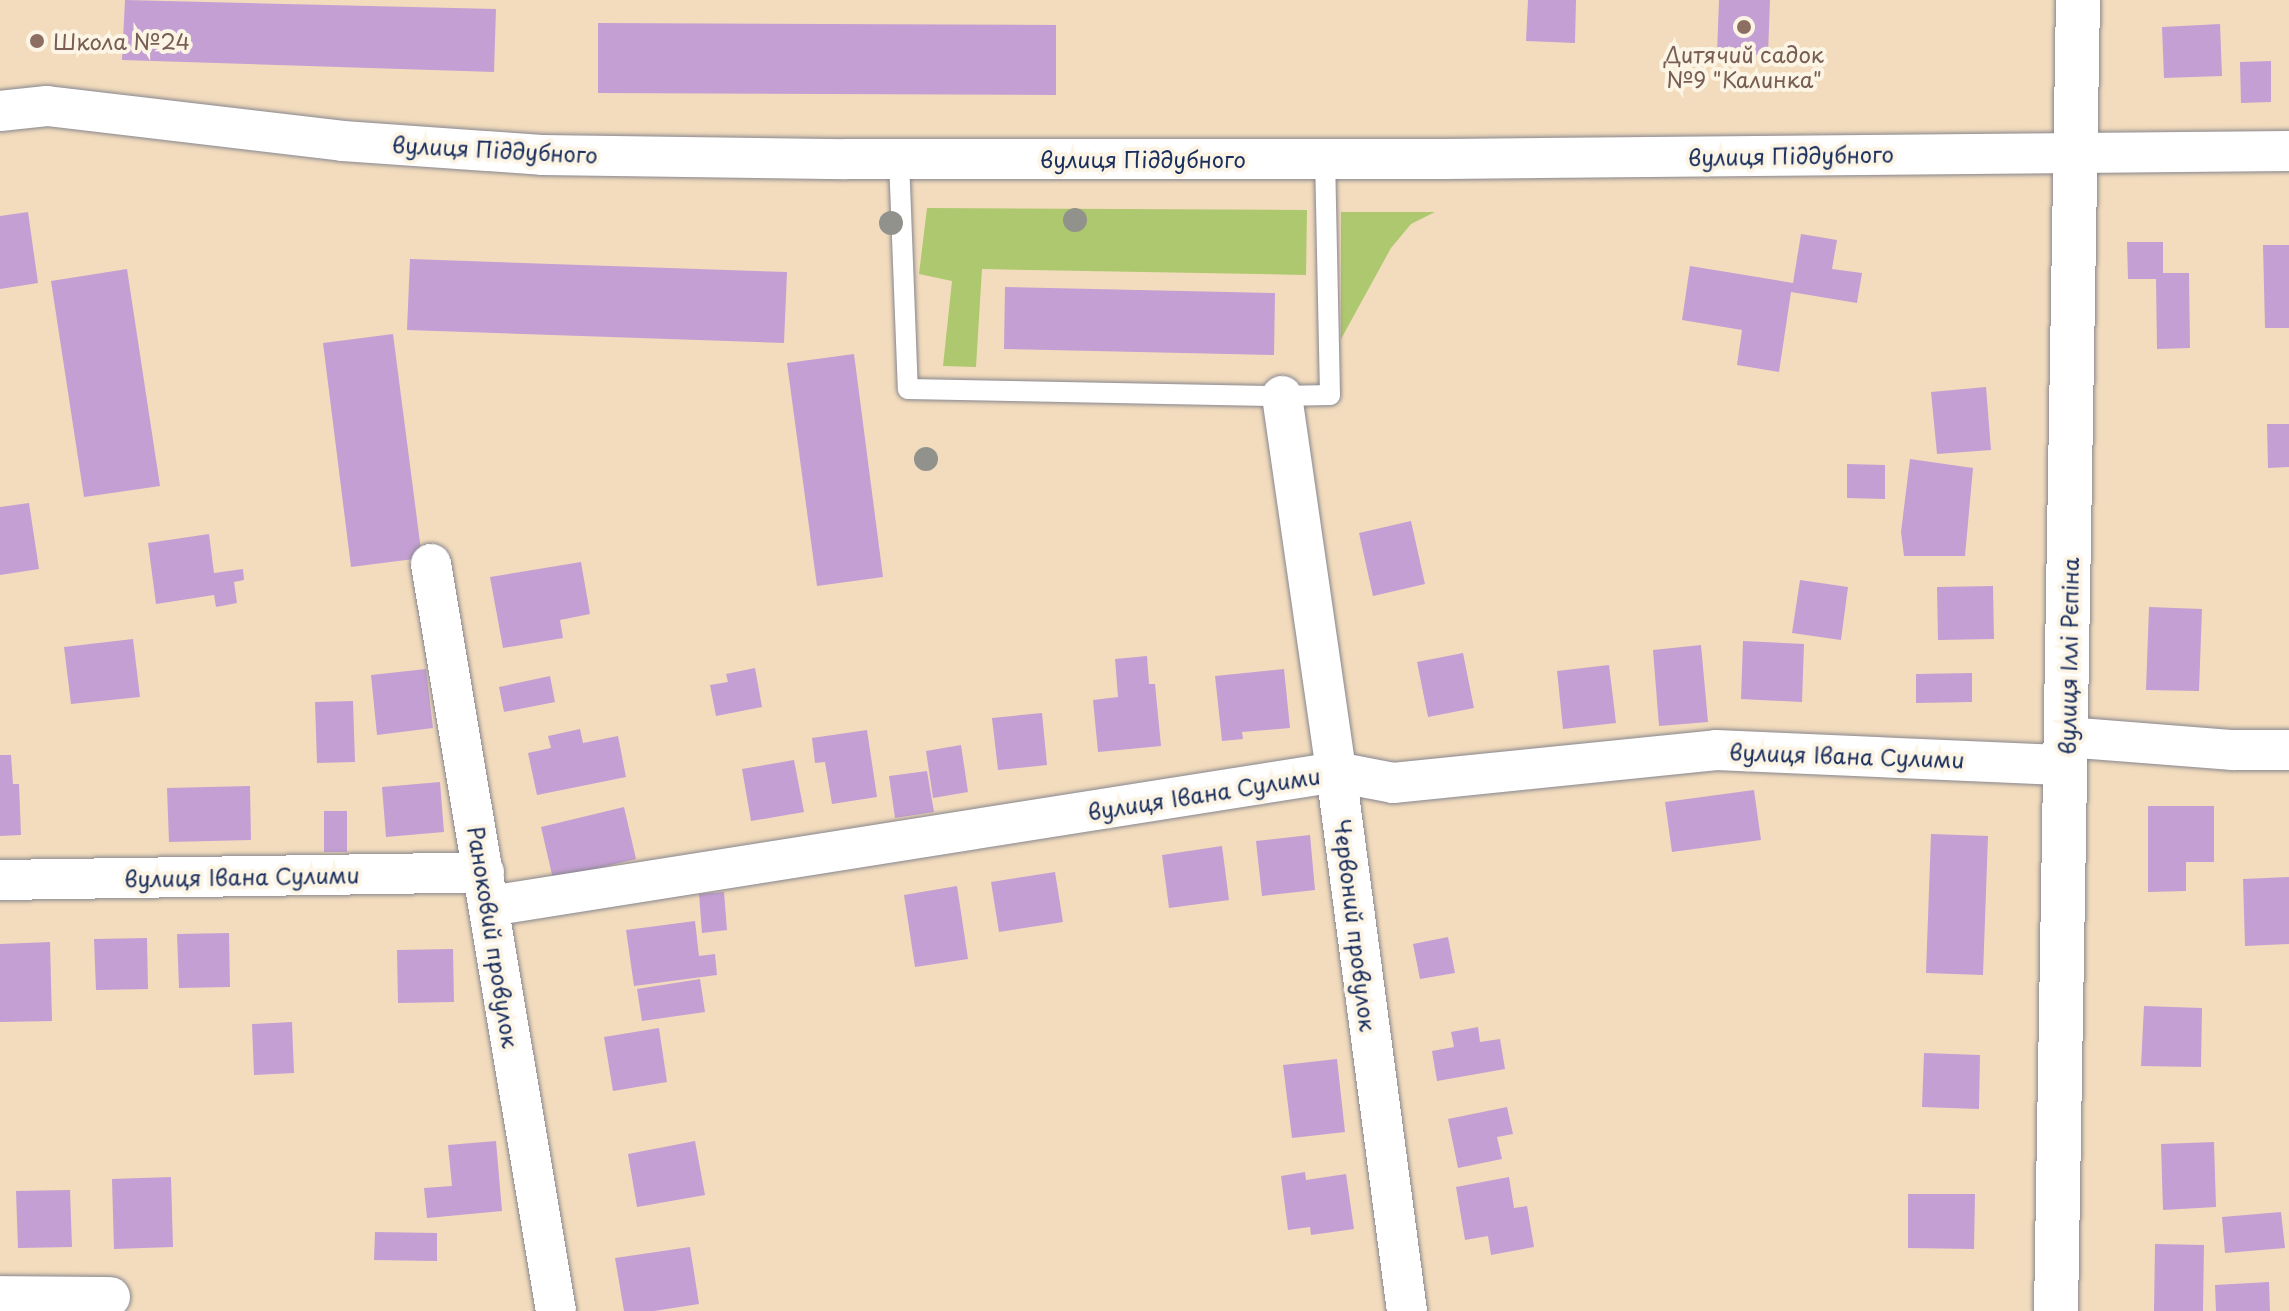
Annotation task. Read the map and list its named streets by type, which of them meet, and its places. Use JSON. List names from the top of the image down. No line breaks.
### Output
{"streets":{"street":["вулиця Піддубного","вулиця Іллі Рєпіна","вулиця Івана Сулими","Червоний провулок","Раноковий провулок"]},"crossings":[["вулиця Піддубного","вулиця Іллі Рєпіна"],["вулиця Іллі Рєпіна","вулиця Івана Сулими"],["вулиця Івана Сулими","Червоний провулок"],["вулиця Івана Сулими","Раноковий провулок"]],"places":["Дитячий садок №9 \"Калинка\"","Школа №24"]}
